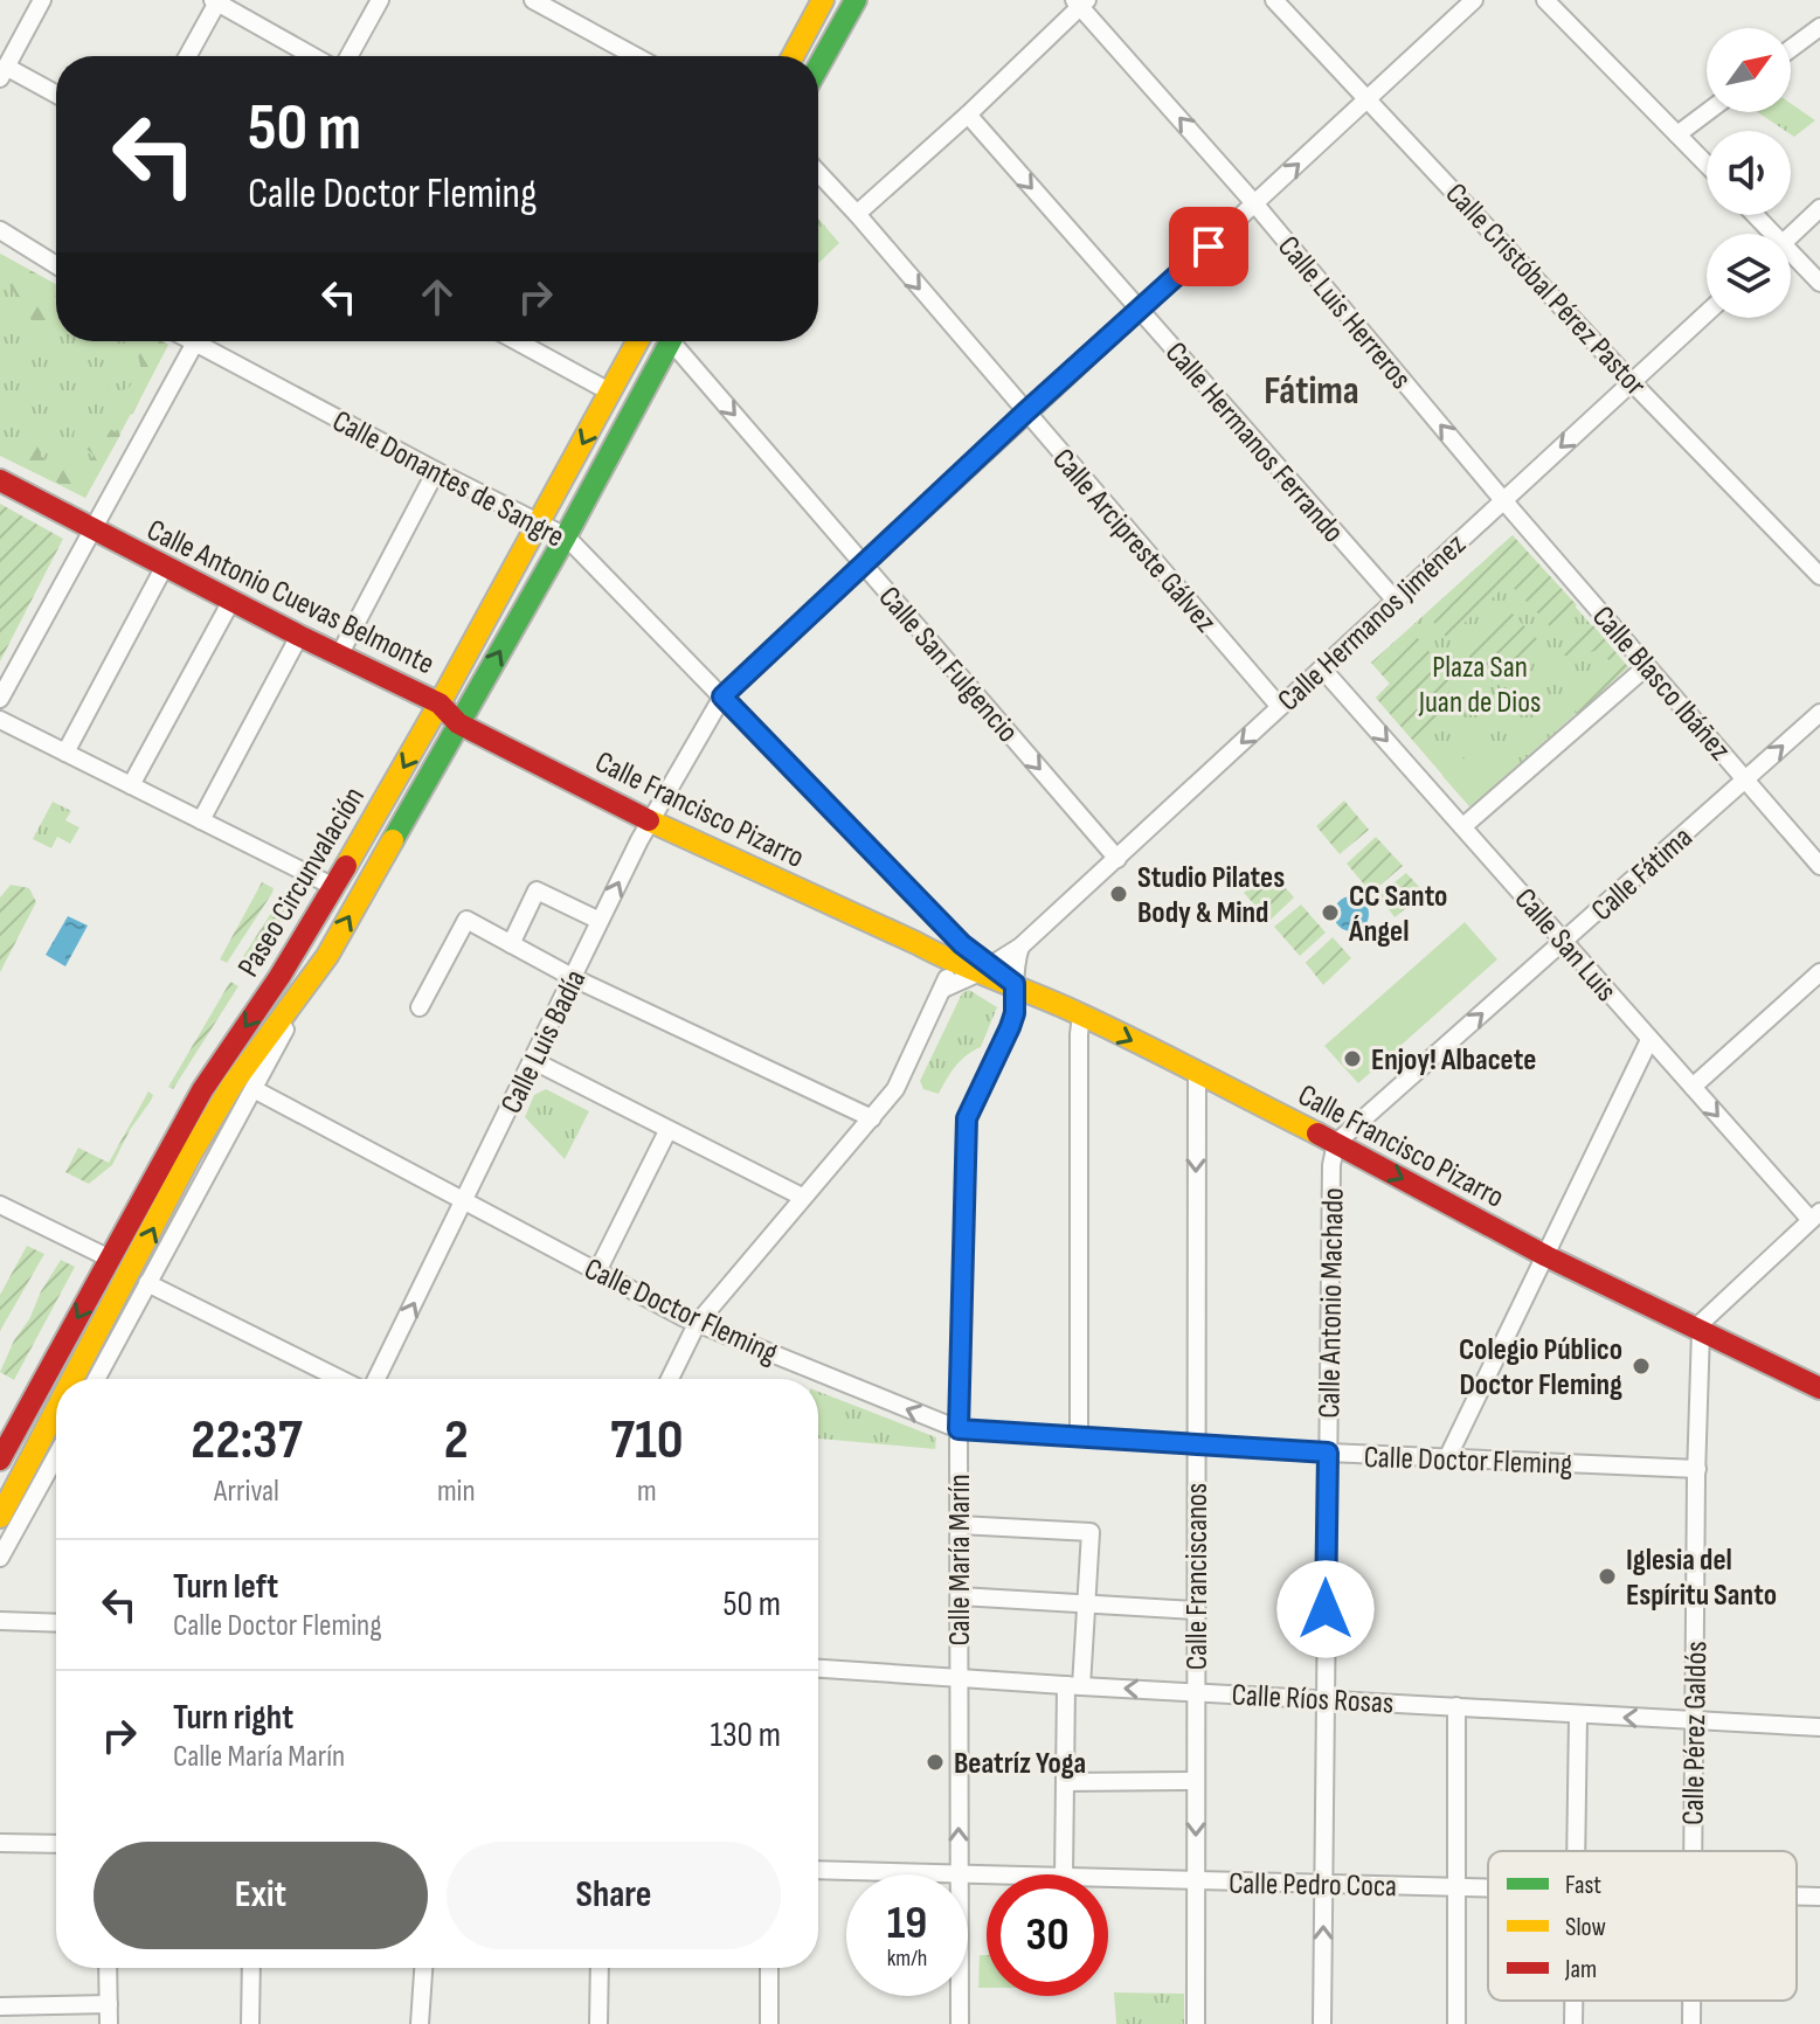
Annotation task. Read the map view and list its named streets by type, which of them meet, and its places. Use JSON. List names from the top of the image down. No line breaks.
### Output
{"streets":{"main road":["Calle Antonio Cuevas Belmonte","Calle Francisco Pizarro","Paseo Circunvalación"],"street":["Calle Cristóbal Pérez Pastor","Calle Luis Herreros","Calle Hermanos Ferrando","Calle Donantes de Sangre","Calle Arcipreste Gálvez","Calle Hermanos Jiménez","Calle San Fulgencio","Calle Blasco Ibáñez","Calle Fátima","Calle San Luis","Calle Luis Badía","Calle Antonio Machado","Calle Doctor Fleming","Calle María Marín","Calle Franciscanos","Calle Ríos Rosas","Calle Pérez Galdós","Calle Pedro Coca"]},"crossings":[["Calle Cristóbal Pérez Pastor","Calle Hermanos Jiménez"],["Calle Cristóbal Pérez Pastor","Calle Luis Badía"],["Calle Luis Herreros","Calle Hermanos Jiménez"],["Calle Luis Herreros","Calle Blasco Ibáñez"],["Calle Luis Herreros","Calle Luis Badía"],["Calle Hermanos Ferrando","Calle Hermanos Jiménez"],["Calle Hermanos Ferrando","Calle Luis Badía"],["Calle Donantes de Sangre","Calle Hermanos Jiménez"],["Calle Donantes de Sangre","Calle Francisco Pizarro"],["Calle Donantes de Sangre","Paseo Circunvalación"],["Calle Donantes de Sangre","Calle Luis Badía"],["Calle Arcipreste Gálvez","Calle Hermanos Jiménez"],["Calle Arcipreste Gálvez","Calle Luis Badía"],["Calle Antonio Cuevas Belmonte","Calle Francisco Pizarro"],["Calle Antonio Cuevas Belmonte","Paseo Circunvalación"],["Calle Hermanos Jiménez","Calle San Fulgencio"],["Calle Hermanos Jiménez","Calle Blasco Ibáñez"],["Calle Hermanos Jiménez","Calle Francisco Pizarro"],["Calle Hermanos Jiménez","Calle San Luis"],["Calle San Fulgencio","Calle Luis Badía"],["Calle Blasco Ibáñez","Calle Fátima"],["Calle Francisco Pizarro","Calle Fátima"],["Calle Francisco Pizarro","Paseo Circunvalación"],["Calle Francisco Pizarro","Calle Luis Badía"],["Calle Francisco Pizarro","Calle Antonio Machado"],["Calle Francisco Pizarro","Calle María Marín"],["Calle Francisco Pizarro","Calle Franciscanos"],["Calle Francisco Pizarro","Calle Pérez Galdós"],["Calle Fátima","Calle San Luis"],["Calle Fátima","Calle Antonio Machado"],["Paseo Circunvalación","Calle Doctor Fleming"],["Calle Luis Badía","Calle Doctor Fleming"],["Calle Antonio Machado","Calle Doctor Fleming"],["Calle Antonio Machado","Calle Ríos Rosas"],["Calle Antonio Machado","Calle Pedro Coca"],["Calle Doctor Fleming","Calle María Marín"],["Calle Doctor Fleming","Calle Franciscanos"],["Calle Doctor Fleming","Calle Pérez Galdós"],["Calle María Marín","Calle Ríos Rosas"],["Calle Franciscanos","Calle Ríos Rosas"],["Calle Franciscanos","Calle Pedro Coca"],["Calle Ríos Rosas","Calle Pérez Galdós"]],"one_way":["Calle Luis Herreros","Calle Hermanos Ferrando","Calle Arcipreste Gálvez","Calle Hermanos Jiménez","Calle San Fulgencio","Calle Fátima","Calle San Luis"],"districts":["Fátima"],"parks":["Plaza San Juan de Dios"],"places":["Studio Pilates Body & Mind","CC Santo Ángel","Enjoy! Albacete","Colegio Público Doctor Fleming","Iglesia del Espíritu Santo","Beatríz Yoga"],"legend":["Fast","Slow","Jam"],"north":"top right","page":{"turn":["50 m","Calle Doctor Fleming"],"eta":["22:37","Arrival","2","min","710","m"],"list":[{"name":"Turn left","note":"Calle Doctor Fleming","value":"50 m"},{"name":"Turn right","note":"Calle María Marín","value":"130 m"}],"buttons":["Exit","Share"],"speed":"19 km/h","limit":"30"}}
